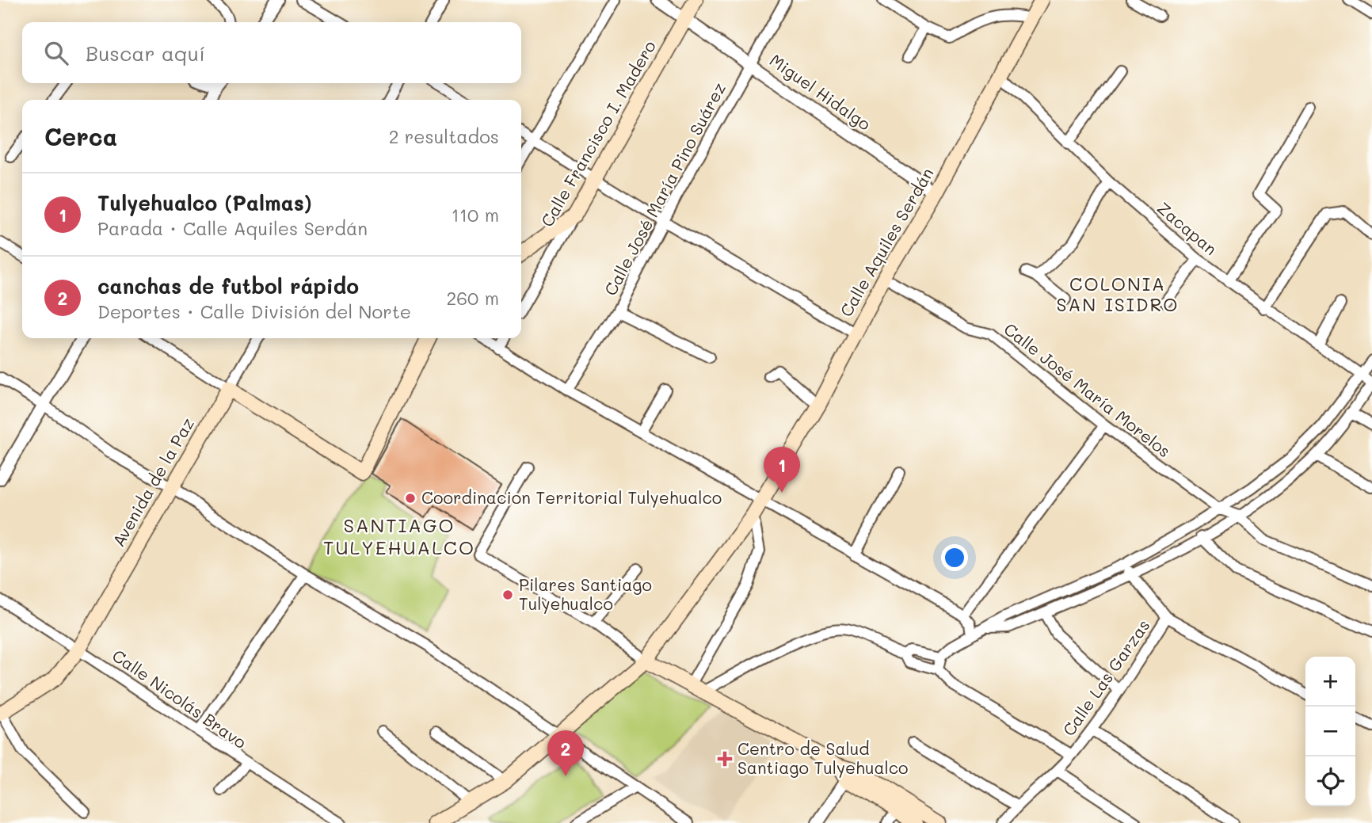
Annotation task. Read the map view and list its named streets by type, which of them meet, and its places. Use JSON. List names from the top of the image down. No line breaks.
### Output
{"streets":{"main road":["Calle Francisco I. Madero","Calle Aquiles Serdán","Avenida de la Paz"],"street":["Miguel Hidalgo","Calle José María Pino Suárez","Zacapan","Calle José María Morelos","Calle Las Garzas","Calle Nicolás Bravo"]},"crossings":[["Miguel Hidalgo","Calle Francisco I. Madero"],["Miguel Hidalgo","Calle José María Pino Suárez"],["Miguel Hidalgo","Calle Aquiles Serdán"],["Zacapan","Calle Aquiles Serdán"],["Calle Aquiles Serdán","Calle José María Morelos"],["Avenida de la Paz","Calle Nicolás Bravo"]],"districts":["COLONIA SAN ISIDRO","SANTIAGO TULYEHUALCO"],"places":{"other":["Coordinacion Territorial Tulyehualco","Pilares Santiago Tulyehualco"],"health":["Centro de Salud Santiago Tulyehualco"]},"page":{"search":"Buscar aquí","heading":["Cerca","2 resultados"],"list":[{"mark":"1","name":"Tulyehualco (Palmas)","note":"Parada · Calle Aquiles Serdán","value":"110 m"},{"mark":"2","name":"canchas de futbol rápido","note":"Deportes · Calle División del Norte","value":"260 m"}],"pins":["1","2"],"map_buttons":["+","−"]}}
